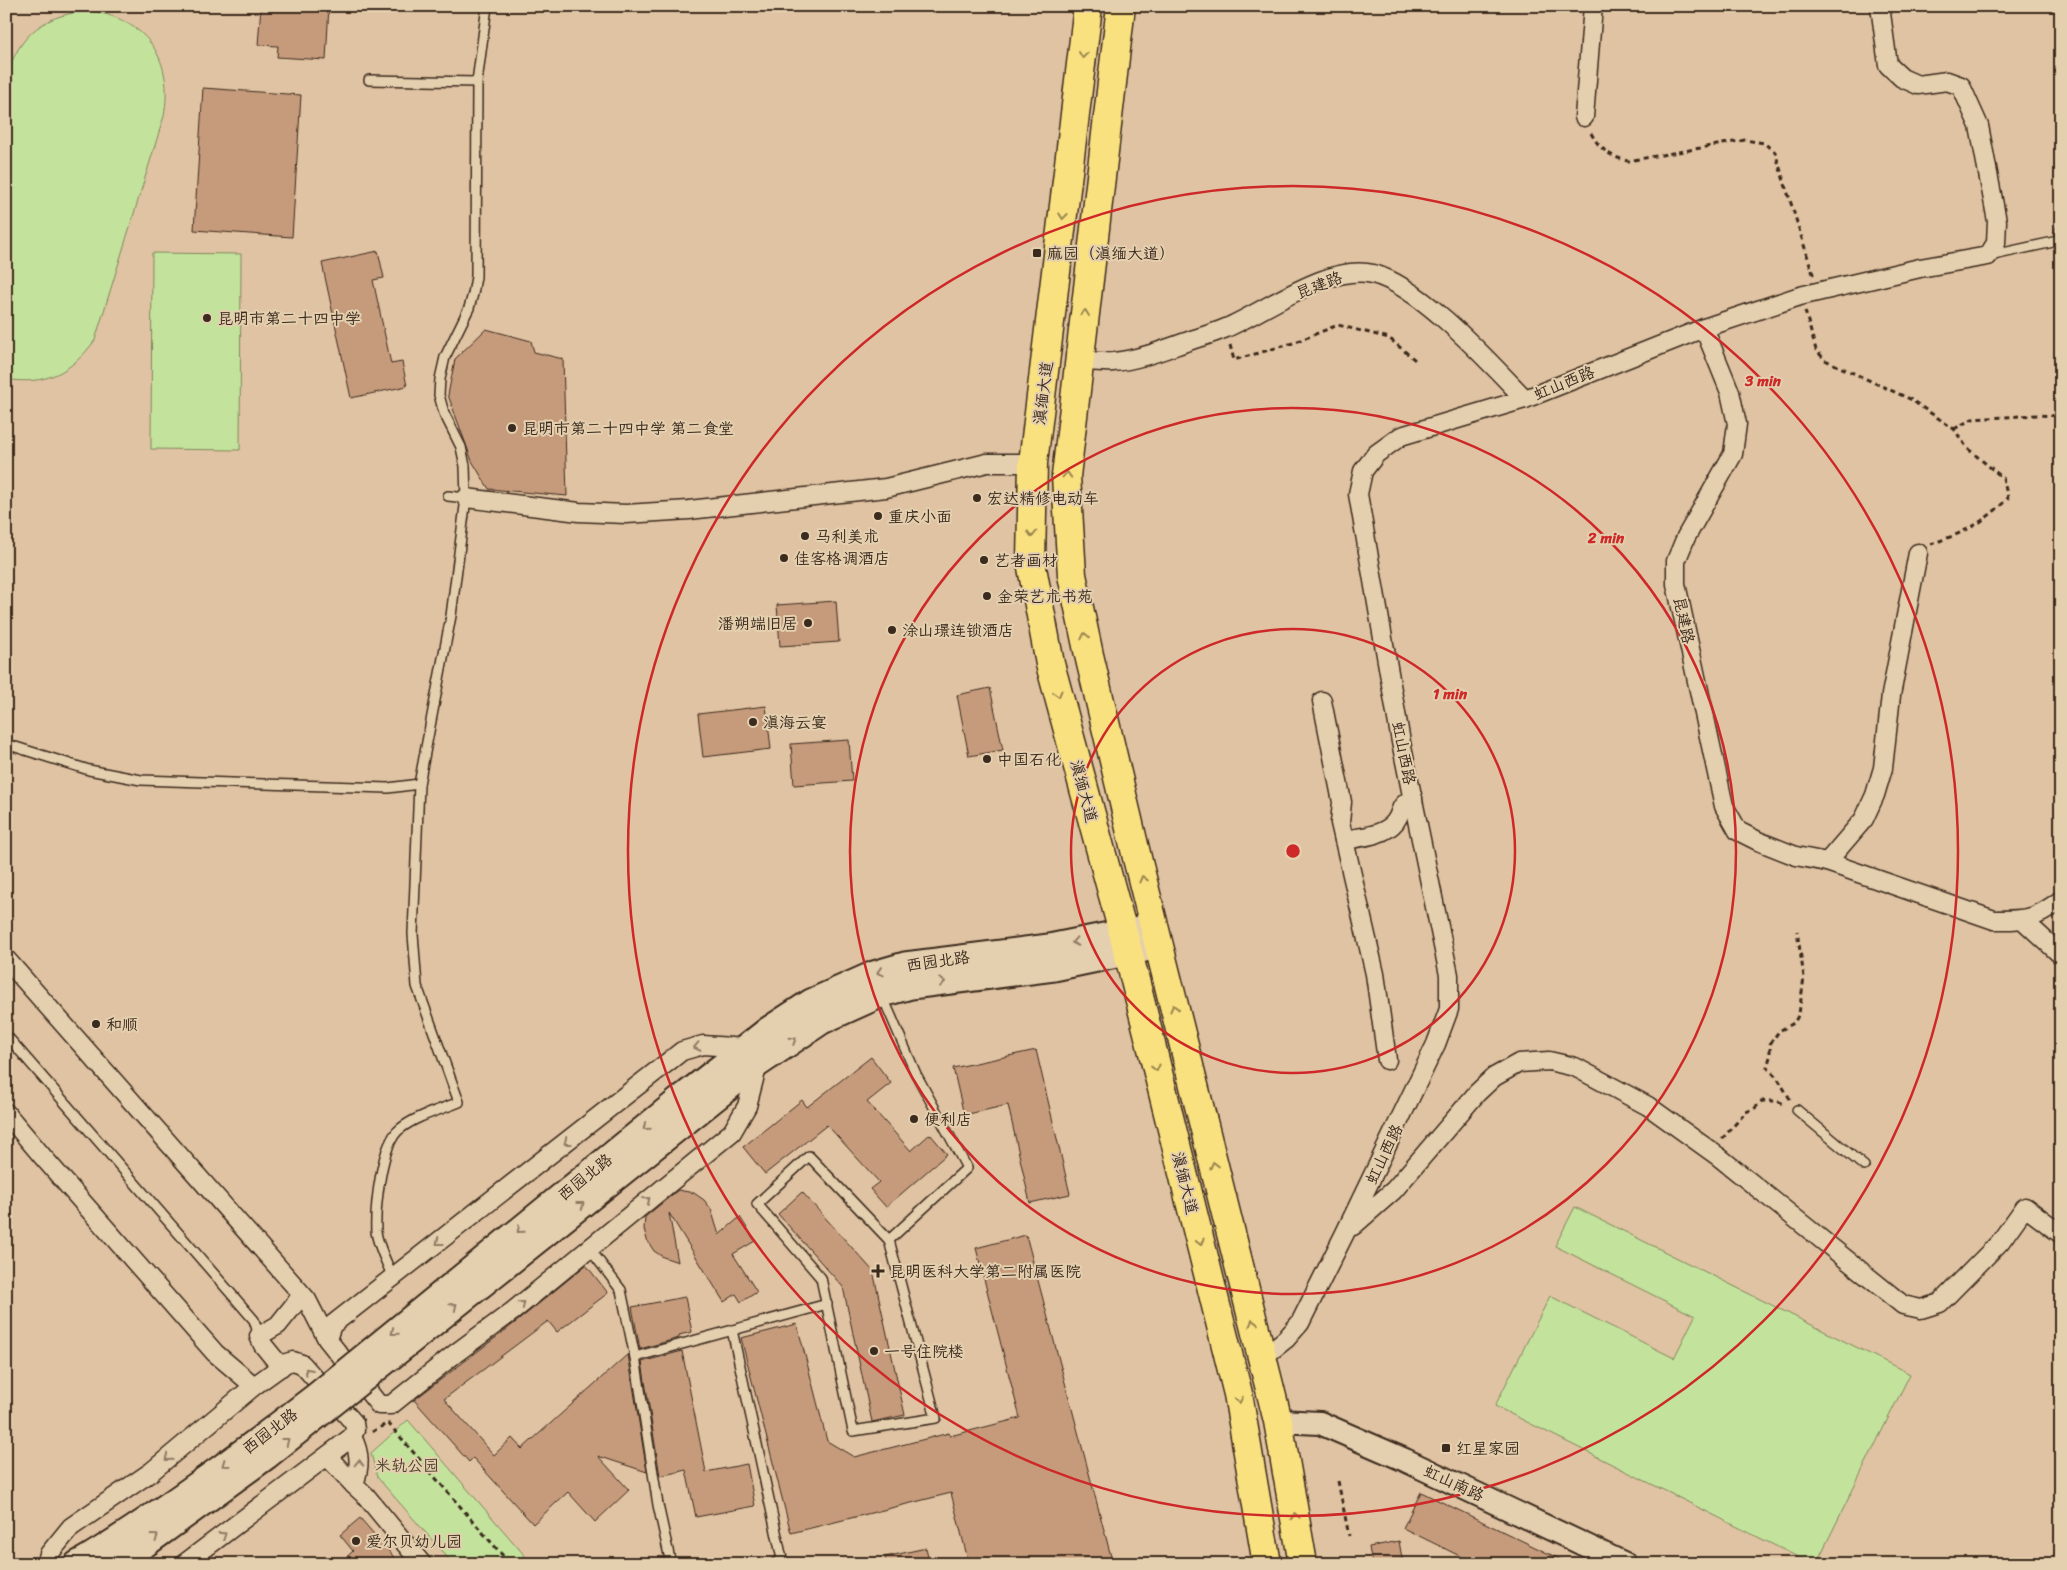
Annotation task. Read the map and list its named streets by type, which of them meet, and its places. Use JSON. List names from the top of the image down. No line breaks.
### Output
{"streets":{"main road":["滇缅大道","西园北路"],"street":["昆建路","虹山西路","虹山南路"]},"crossings":[["昆建路","虹山西路"],["昆建路","滇缅大道"],["虹山西路","滇缅大道"],["滇缅大道","西园北路"],["滇缅大道","虹山南路"]],"parks":["米轨公园"],"places":{"transit":["麻园（滇缅大道）","红星家园"],"other":["昆明市第二十四中学","昆明市第二十四中学 第二食堂","宏达精修电动车","重庆小面","马利美术","佳客格调酒店","艺者画材","金荣艺术书苑","潘朔端旧居","涂山璟连锁酒店","滇海云宴","中国石化","和顺","便利店","一号住院楼","爱尔贝幼儿园"],"health":["昆明医科大学第二附属医院"]},"rings":["3 min","2 min","1 min"]}
